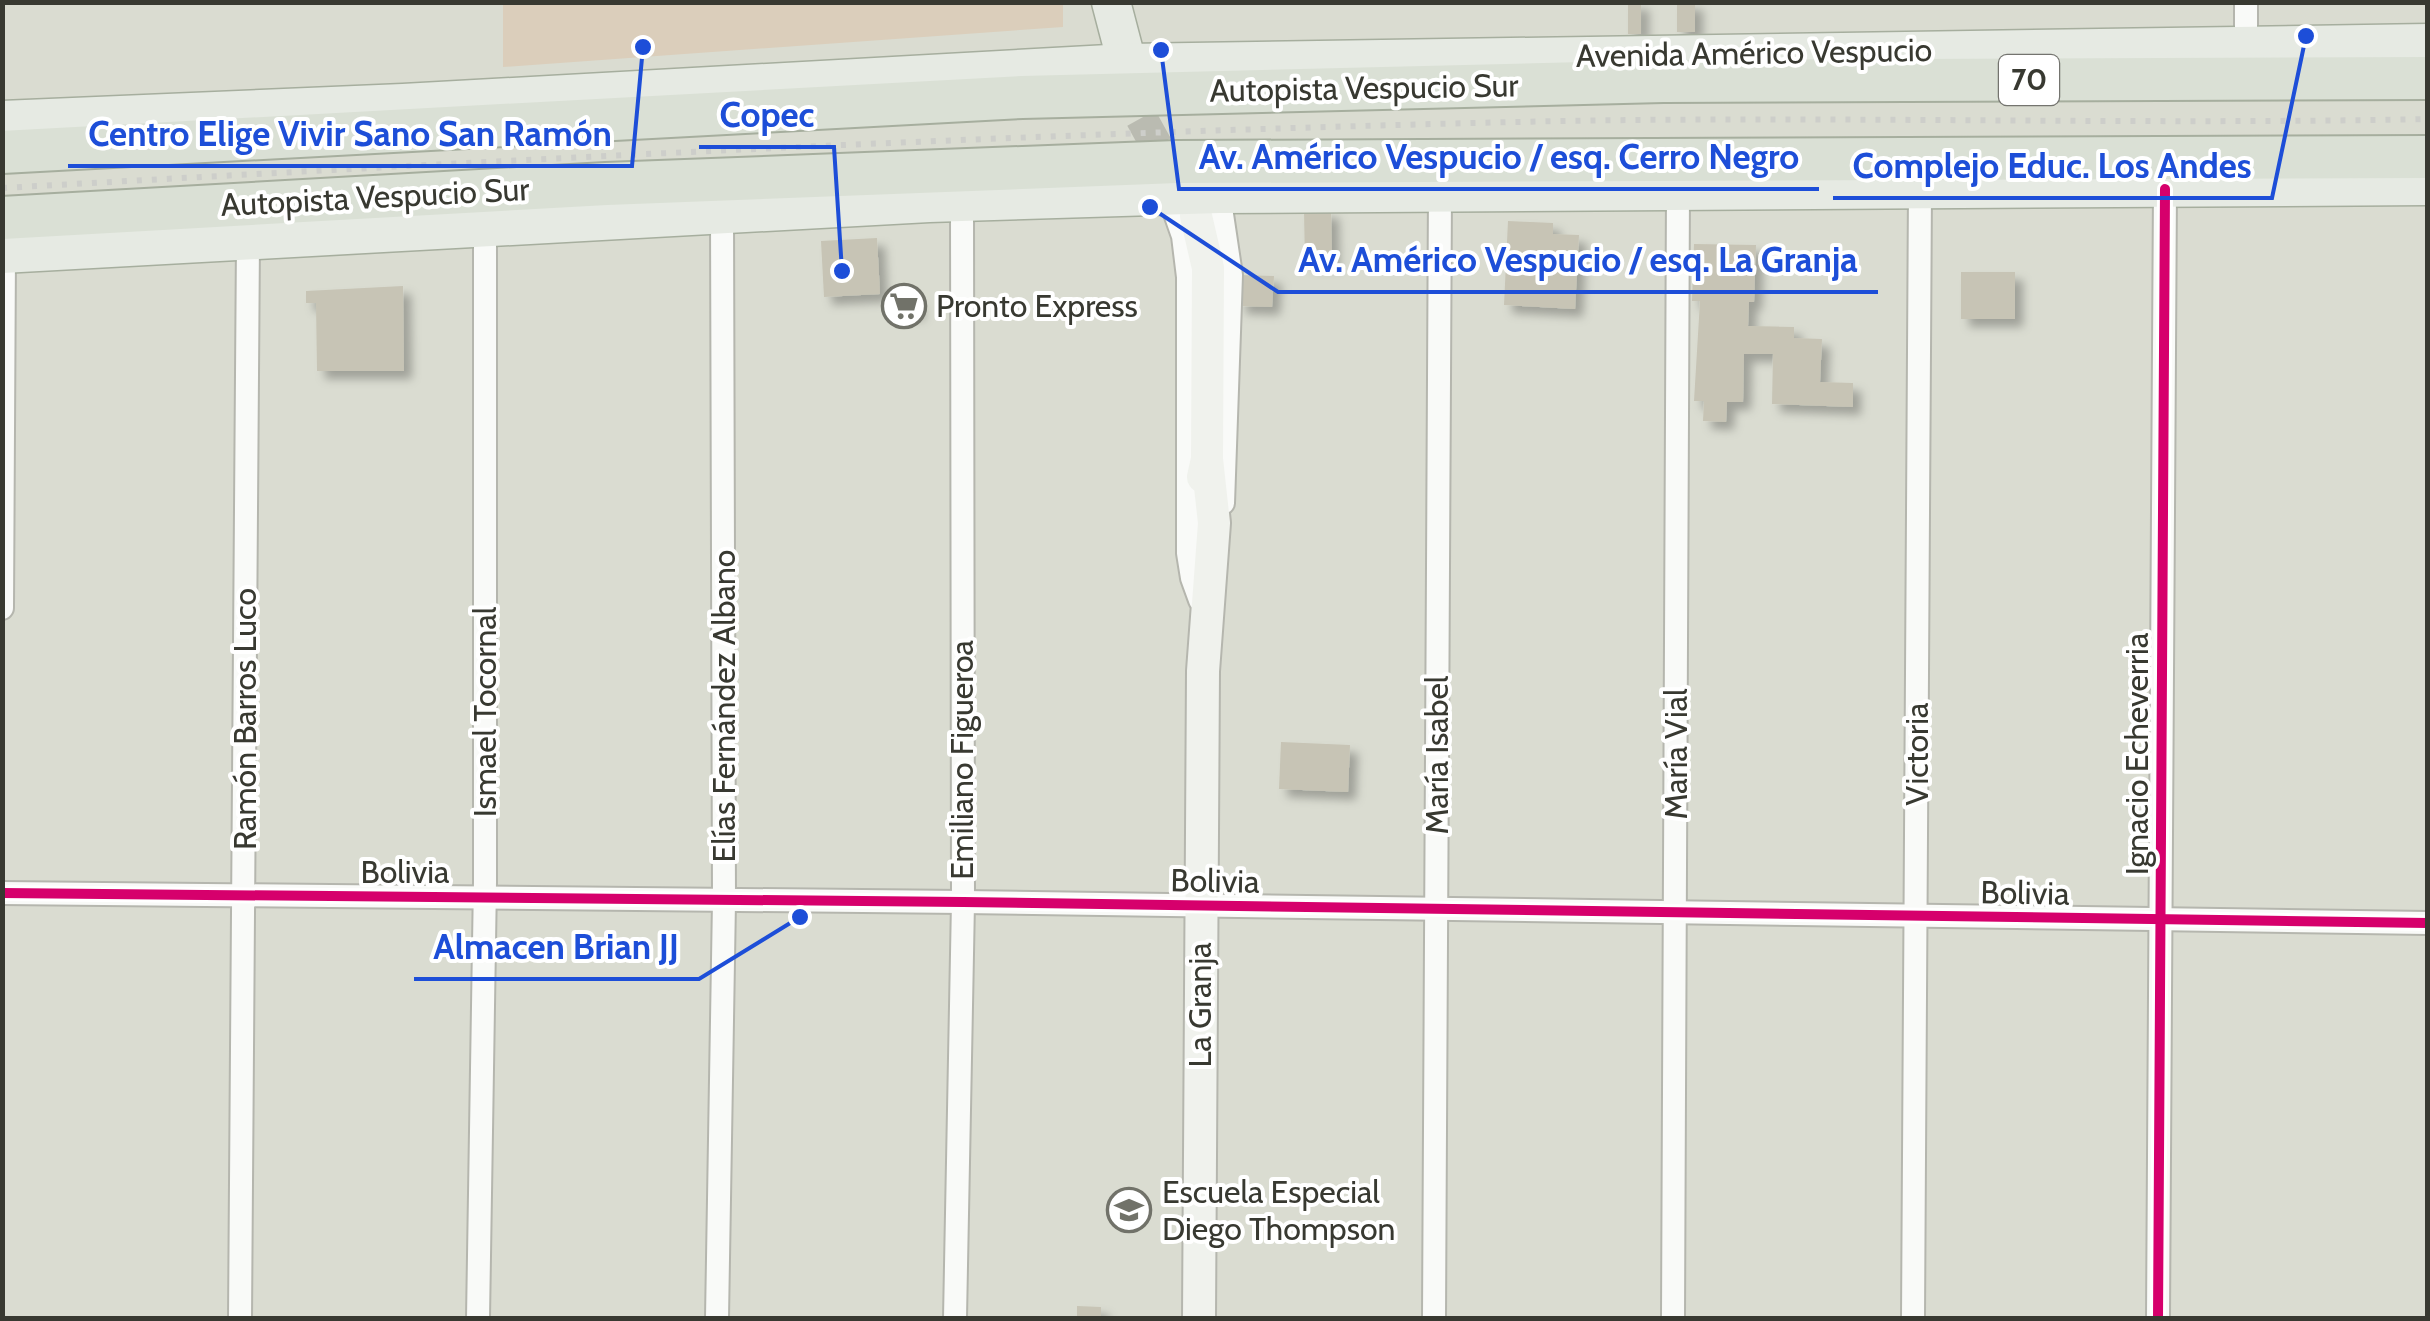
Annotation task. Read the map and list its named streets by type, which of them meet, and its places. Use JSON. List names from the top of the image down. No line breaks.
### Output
{"streets":{"highway":["70","Autopista Vespucio Sur"],"main road":["Avenida Américo Vespucio","La Granja"],"street":["Elías Fernández Albano","Ismael Tocornal","Ramón Barros Luco","María Vial","Victoria","Ignacio Echeverria","María Isabel","Emiliano Figueroa","Bolivia"]},"crossings":[["Elías Fernández Albano","Bolivia"],["Ismael Tocornal","Bolivia"],["Ramón Barros Luco","Bolivia"],["María Vial","Bolivia"],["Victoria","Bolivia"],["Ignacio Echeverria","Bolivia"],["María Isabel","Bolivia"],["Emiliano Figueroa","Bolivia"],["Bolivia","La Granja"]],"places":{"other":["Complejo Educ. Los Andes","Centro Elige Vivir Sano San Ramón","Av. Américo Vespucio / esq. Cerro Negro","Av. Américo Vespucio / esq. La Granja","Copec","Almacen Brian JJ"],"supermarket":["Pronto Express"],"school or university":["Escuela Especial Diego Thompson"]}}
